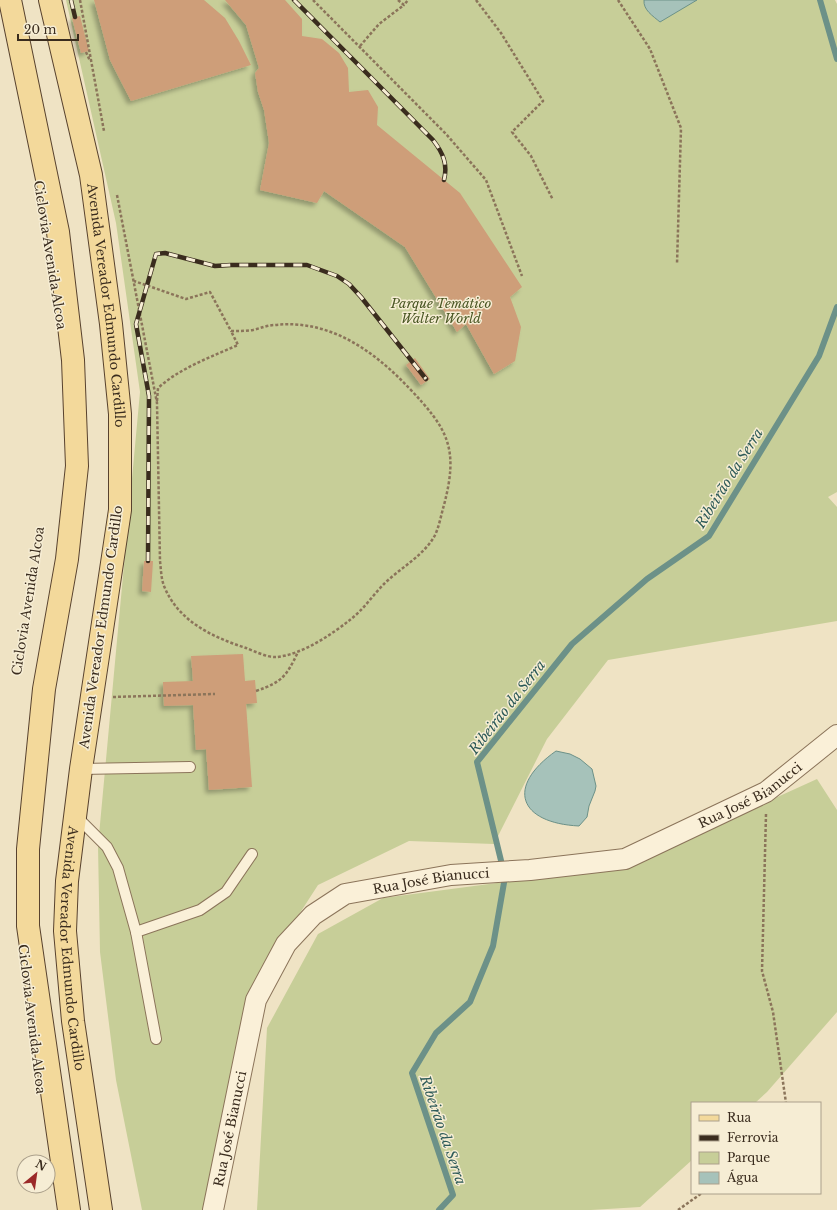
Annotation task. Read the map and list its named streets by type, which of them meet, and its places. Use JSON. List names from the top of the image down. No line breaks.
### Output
{"streets":{"main road":["Avenida Vereador Edmundo Cardillo"],"street":["Rua José Bianucci"]},"water":["Ribeirão da Serra"],"parks":["Parque Temático Walter World"],"legend":["Rua","Ferrovia","Parque","Água"],"scale_bar":"20 m","north":"top right"}
